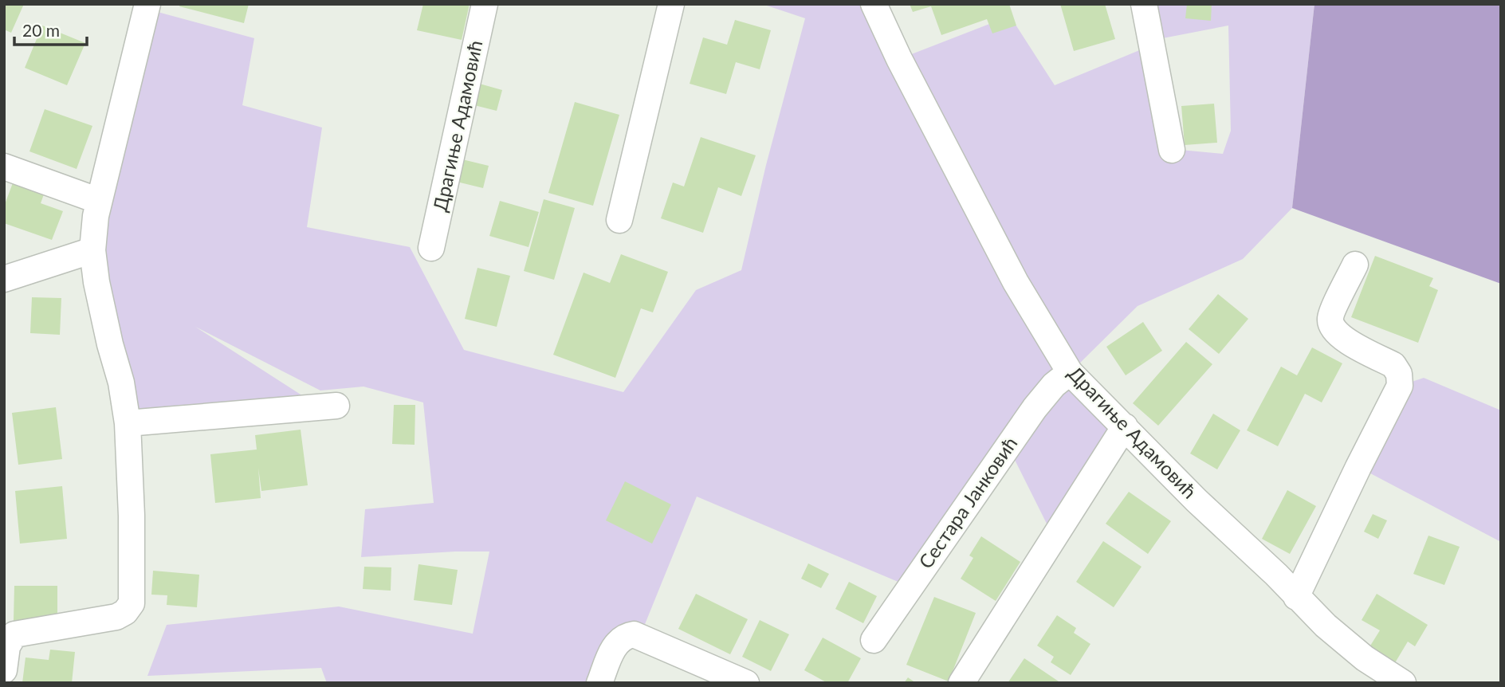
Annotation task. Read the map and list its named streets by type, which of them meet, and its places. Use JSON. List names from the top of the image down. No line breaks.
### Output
{"streets":{"street":["Драгиње Адамовић","Сестара Јанковић"]},"crossings":[["Драгиње Адамовић","Сестара Јанковић"]],"scale_bar":"20 m"}
